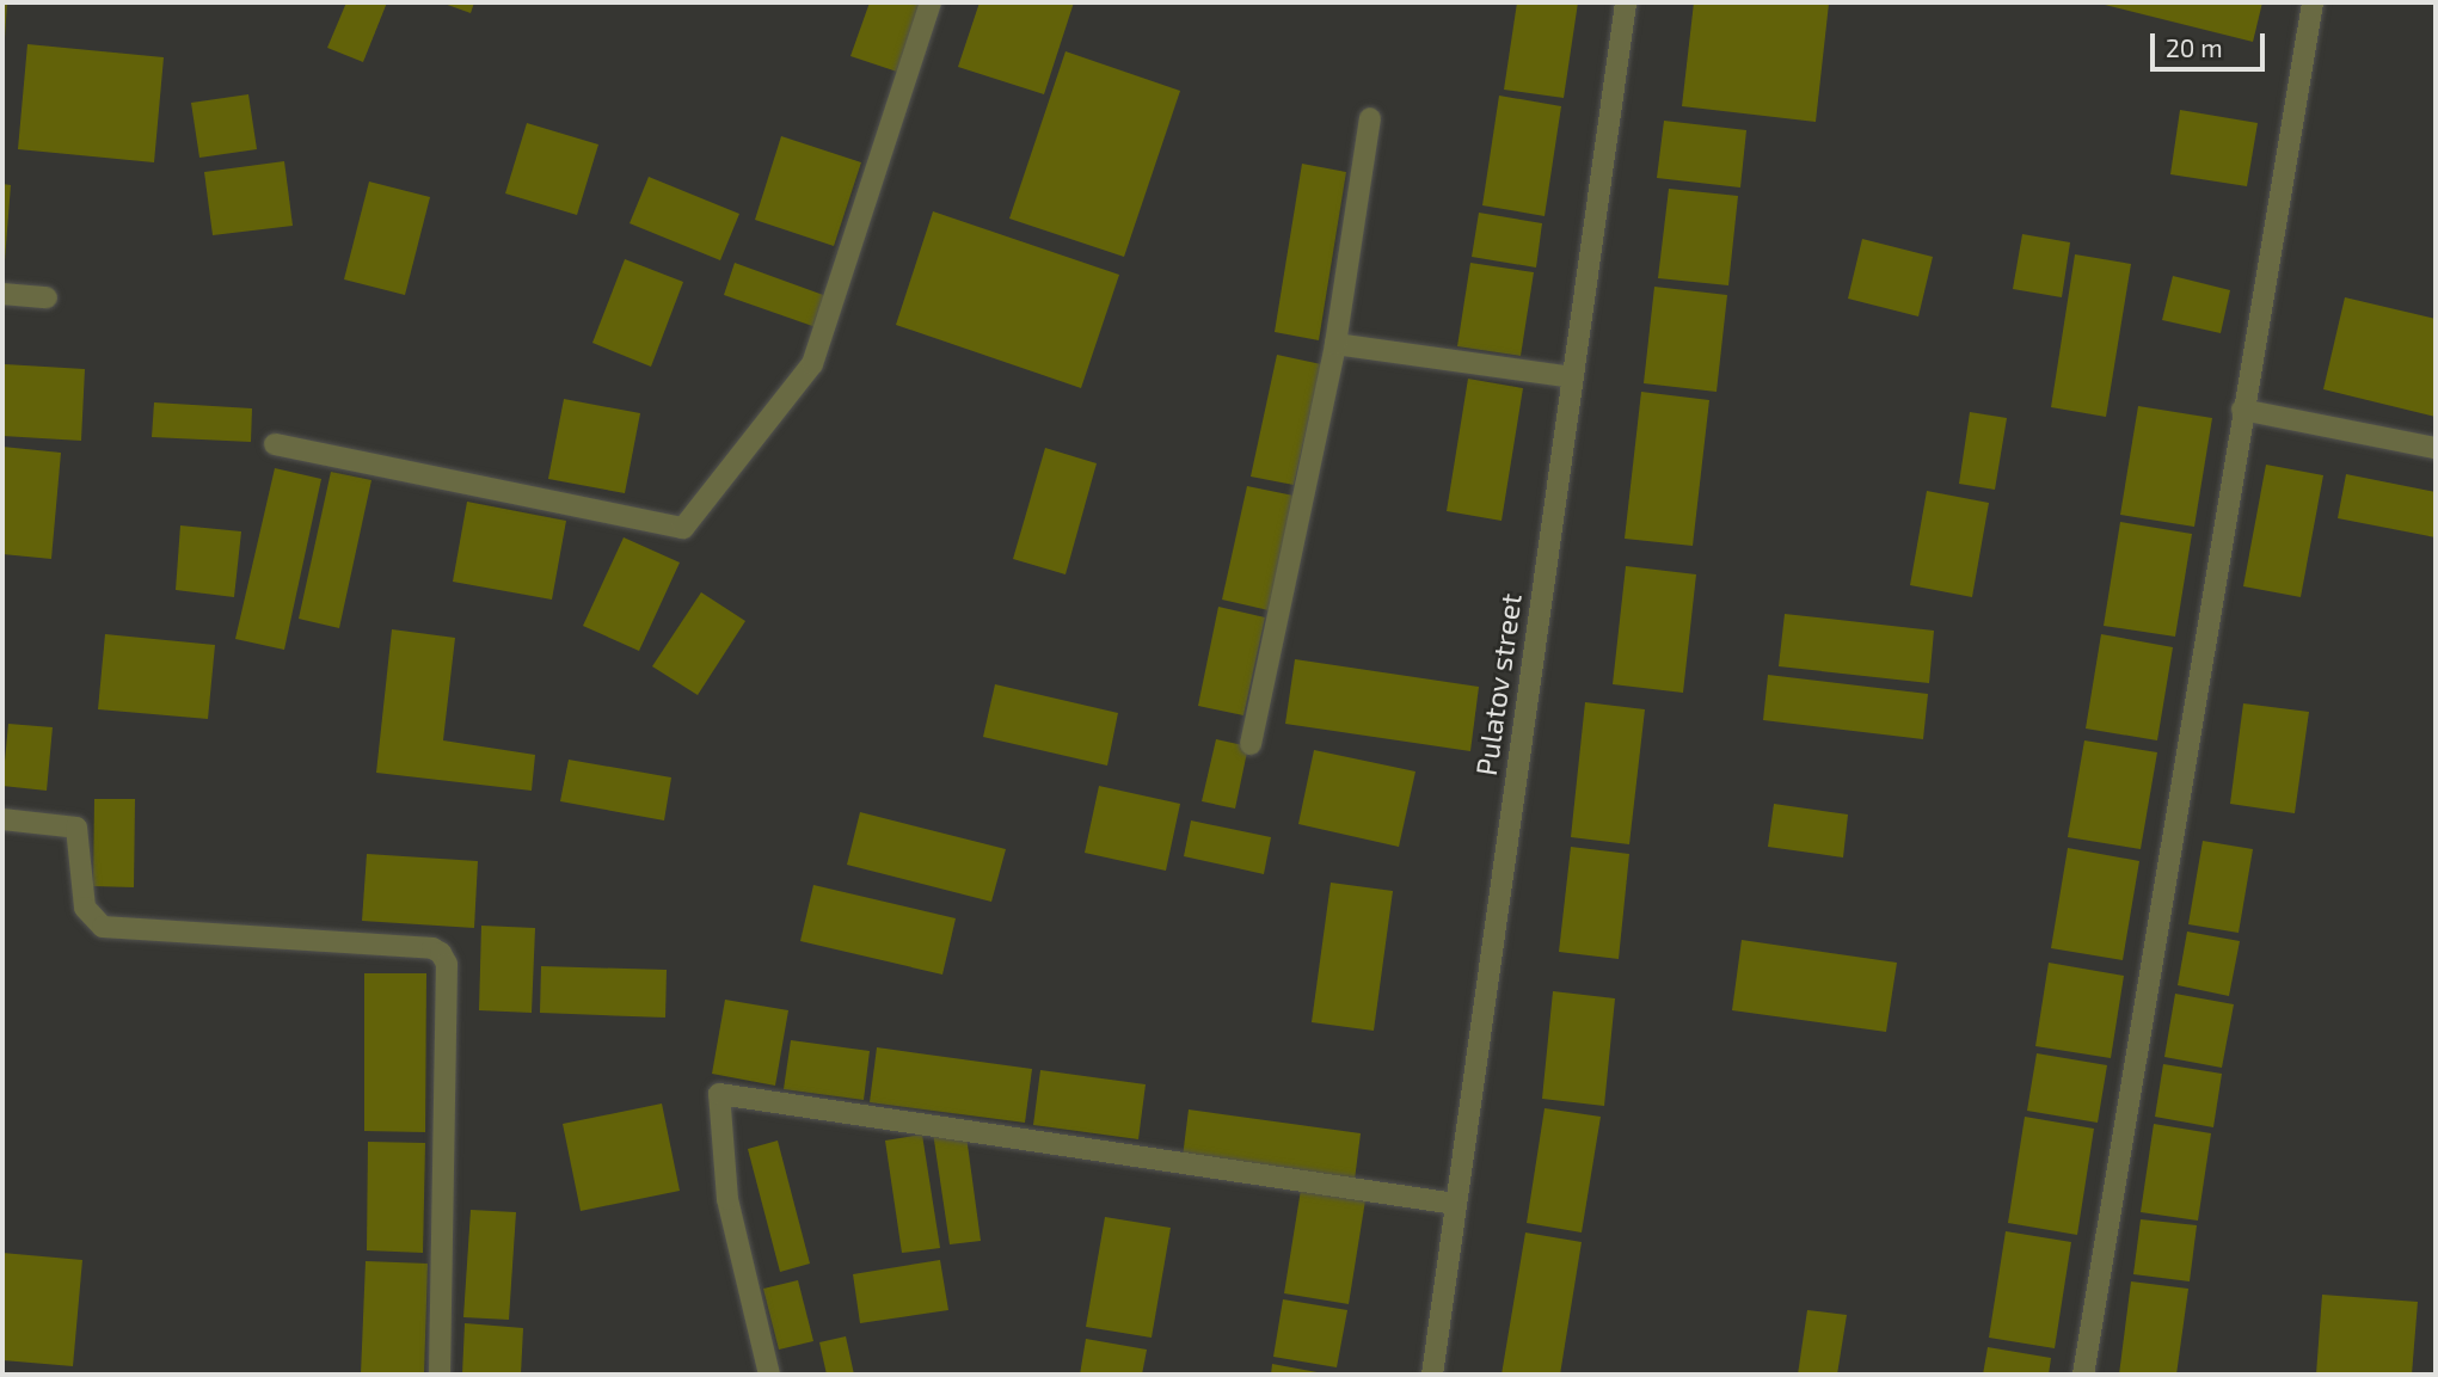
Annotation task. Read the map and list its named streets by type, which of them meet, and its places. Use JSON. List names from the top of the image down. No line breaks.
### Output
{"streets":{"street":["Pulatov street"]},"scale_bar":"20 m"}
